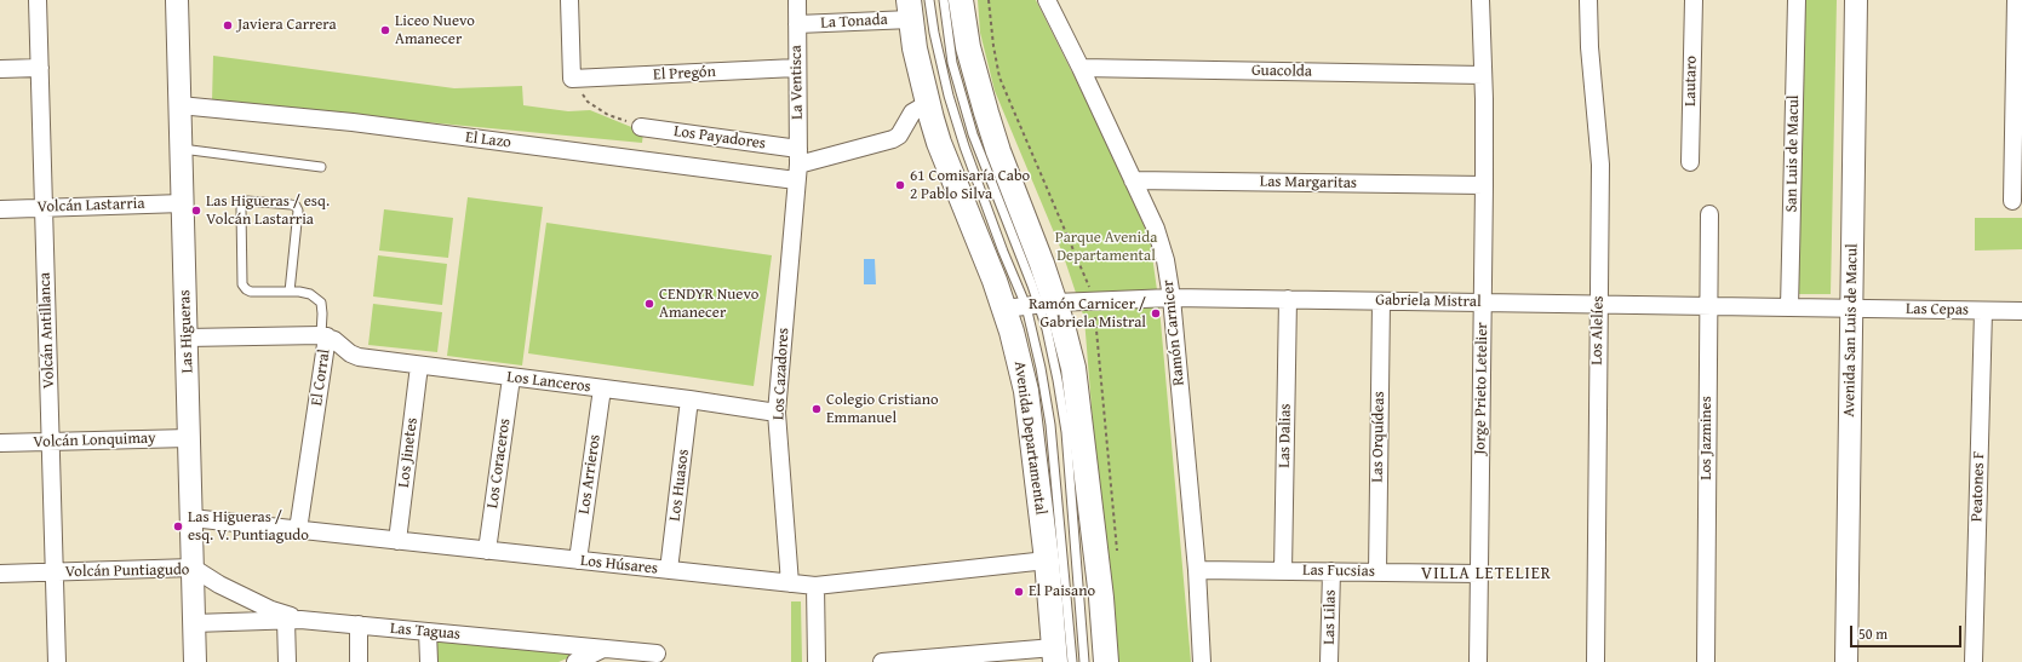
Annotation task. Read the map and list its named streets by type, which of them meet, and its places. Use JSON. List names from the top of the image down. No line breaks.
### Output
{"streets":{"main road":["Avenida Departamental"],"street":["La Tonada","Guacolda","El Pregón","Lautaro","La Ventisca","Los Payadores","El Lazo","San Luis de Macul","Las Margaritas","Volcán Lastarria","Gabriela Mistral","Las Cepas","Volcán Antillanca","Los Alelíes","Avenida San Luis de Macul","Las Higueras","Ramón Carnicer","Los Cazadores","El Corral","Los Lanceros","Jorge Prieto Letelier","Las Dalias","Las Orquídeas","Los Jazmines","Volcán Lonquimay","Los Jinetes","Los Coraceros","Los Arrieros","Los Huasos","Peatones F","Los Húsares","Volcán Puntiagudo","Las Fucsias","Las Lilas","Las Taguas"]},"crossings":[["La Tonada","La Ventisca"],["La Tonada","Avenida Departamental"],["Guacolda","Ramón Carnicer"],["Guacolda","Jorge Prieto Letelier"],["El Pregón","La Ventisca"],["La Ventisca","Los Payadores"],["La Ventisca","El Lazo"],["La Ventisca","Los Cazadores"],["Los Payadores","El Lazo"],["Los Payadores","Los Cazadores"],["El Lazo","Las Higueras"],["El Lazo","Los Cazadores"],["El Lazo","Avenida Departamental"],["San Luis de Macul","Gabriela Mistral"],["Las Margaritas","Ramón Carnicer"],["Las Margaritas","Jorge Prieto Letelier"],["Volcán Lastarria","Volcán Antillanca"],["Volcán Lastarria","Las Higueras"],["Gabriela Mistral","Las Cepas"],["Gabriela Mistral","Los Alelíes"],["Gabriela Mistral","Avenida San Luis de Macul"],["Gabriela Mistral","Ramón Carnicer"],["Gabriela Mistral","Jorge Prieto Letelier"],["Gabriela Mistral","Las Dalias"],["Gabriela Mistral","Las Orquídeas"],["Gabriela Mistral","Avenida Departamental"],["Gabriela Mistral","Los Jazmines"],["Las Cepas","Avenida San Luis de Macul"],["Las Cepas","Peatones F"],["Volcán Antillanca","Volcán Lonquimay"],["Volcán Antillanca","Volcán Puntiagudo"],["Las Higueras","El Corral"],["Las Higueras","Volcán Lonquimay"],["Las Higueras","Los Húsares"],["Las Higueras","Volcán Puntiagudo"],["Las Higueras","Las Taguas"],["Ramón Carnicer","Las Fucsias"],["Los Cazadores","Los Lanceros"],["Los Cazadores","Los Húsares"],["El Corral","Los Lanceros"],["El Corral","Los Húsares"],["Los Lanceros","Los Jinetes"],["Los Lanceros","Los Coraceros"],["Los Lanceros","Los Arrieros"],["Los Lanceros","Los Huasos"],["Jorge Prieto Letelier","Las Fucsias"],["Las Dalias","Las Fucsias"],["Las Orquídeas","Las Fucsias"],["Avenida Departamental","Los Húsares"],["Los Jinetes","Los Húsares"],["Los Coraceros","Los Húsares"],["Los Arrieros","Los Húsares"],["Los Huasos","Los Húsares"],["Volcán Puntiagudo","Las Taguas"],["Las Fucsias","Las Lilas"]],"districts":["VILLA LETELIER"],"parks":["Parque Avenida Departamental"],"places":["Javiera Carrera","Liceo Nuevo Amanecer","61 Comisaría Cabo 2 Pablo Silva","Las Higueras / esq. Volcán Lastarria","CENDYR Nuevo Amanecer","Ramón Carnicer / Gabriela Mistral","Colegio Cristiano Emmanuel","Las Higueras / esq. V. Puntiagudo","El Paisano"],"scale_bar":"50 m"}
